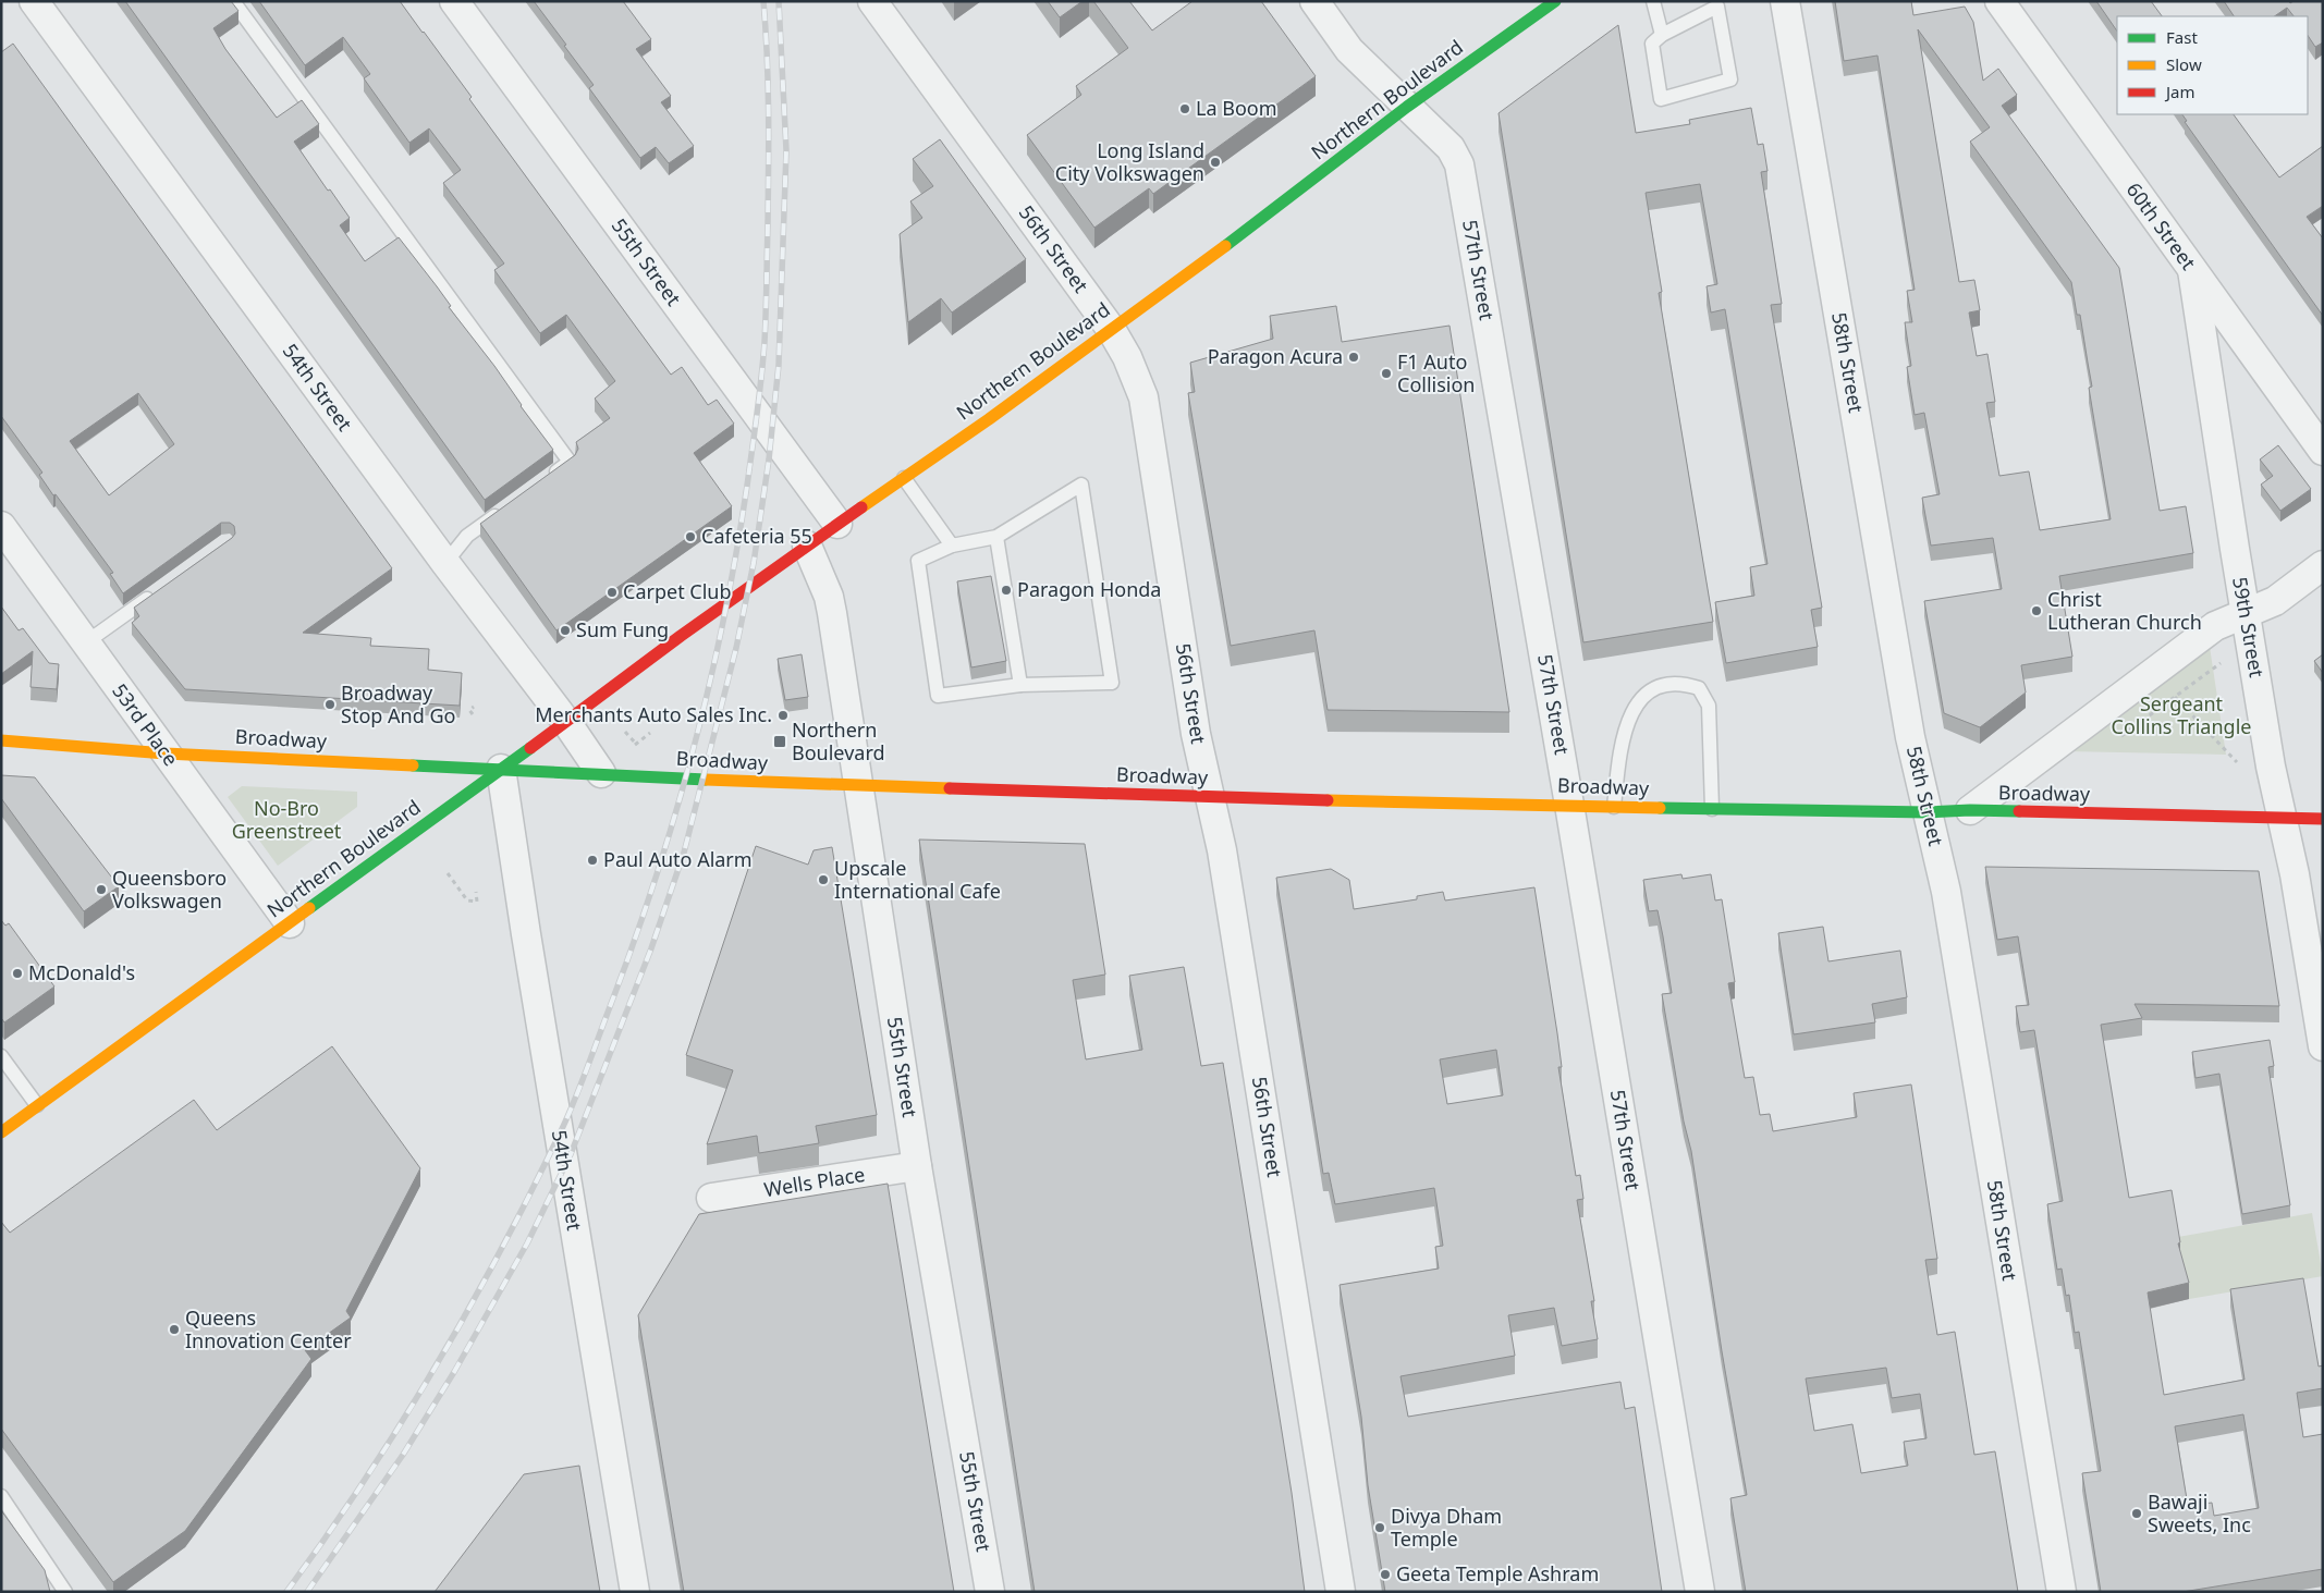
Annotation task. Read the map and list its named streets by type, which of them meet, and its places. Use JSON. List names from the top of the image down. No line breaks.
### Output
{"streets":{"main road":["Northern Boulevard","Broadway"],"street":["60th Street","56th Street","55th Street","57th Street","58th Street","54th Street","59th Street","53rd Place","Wells Place"]},"crossings":[["Northern Boulevard","56th Street"],["Northern Boulevard","55th Street"],["Northern Boulevard","57th Street"],["Northern Boulevard","54th Street"],["Northern Boulevard","53rd Place"],["Northern Boulevard","Broadway"],["60th Street","59th Street"],["56th Street","Broadway"],["55th Street","Broadway"],["55th Street","Wells Place"],["57th Street","Broadway"],["58th Street","Broadway"],["54th Street","Broadway"],["59th Street","Broadway"],["53rd Place","Broadway"]],"parks":["Sergeant Collins Triangle","No-Bro Greenstreet"],"places":{"other":["La Boom","Long Island City Volkswagen","Paragon Acura","F1 Auto Collision","Cafeteria 55","Paragon Honda","Carpet Club","Christ Lutheran Church","Sum Fung","Broadway Stop And Go","Merchants Auto Sales Inc.","Paul Auto Alarm","Upscale International Cafe","Queensboro Volkswagen","McDonald's","Queens Innovation Center","Bawaji Sweets, Inc","Divya Dham Temple","Geeta Temple Ashram"],"transit":["Northern Boulevard"]},"legend":["Fast","Slow","Jam"]}
